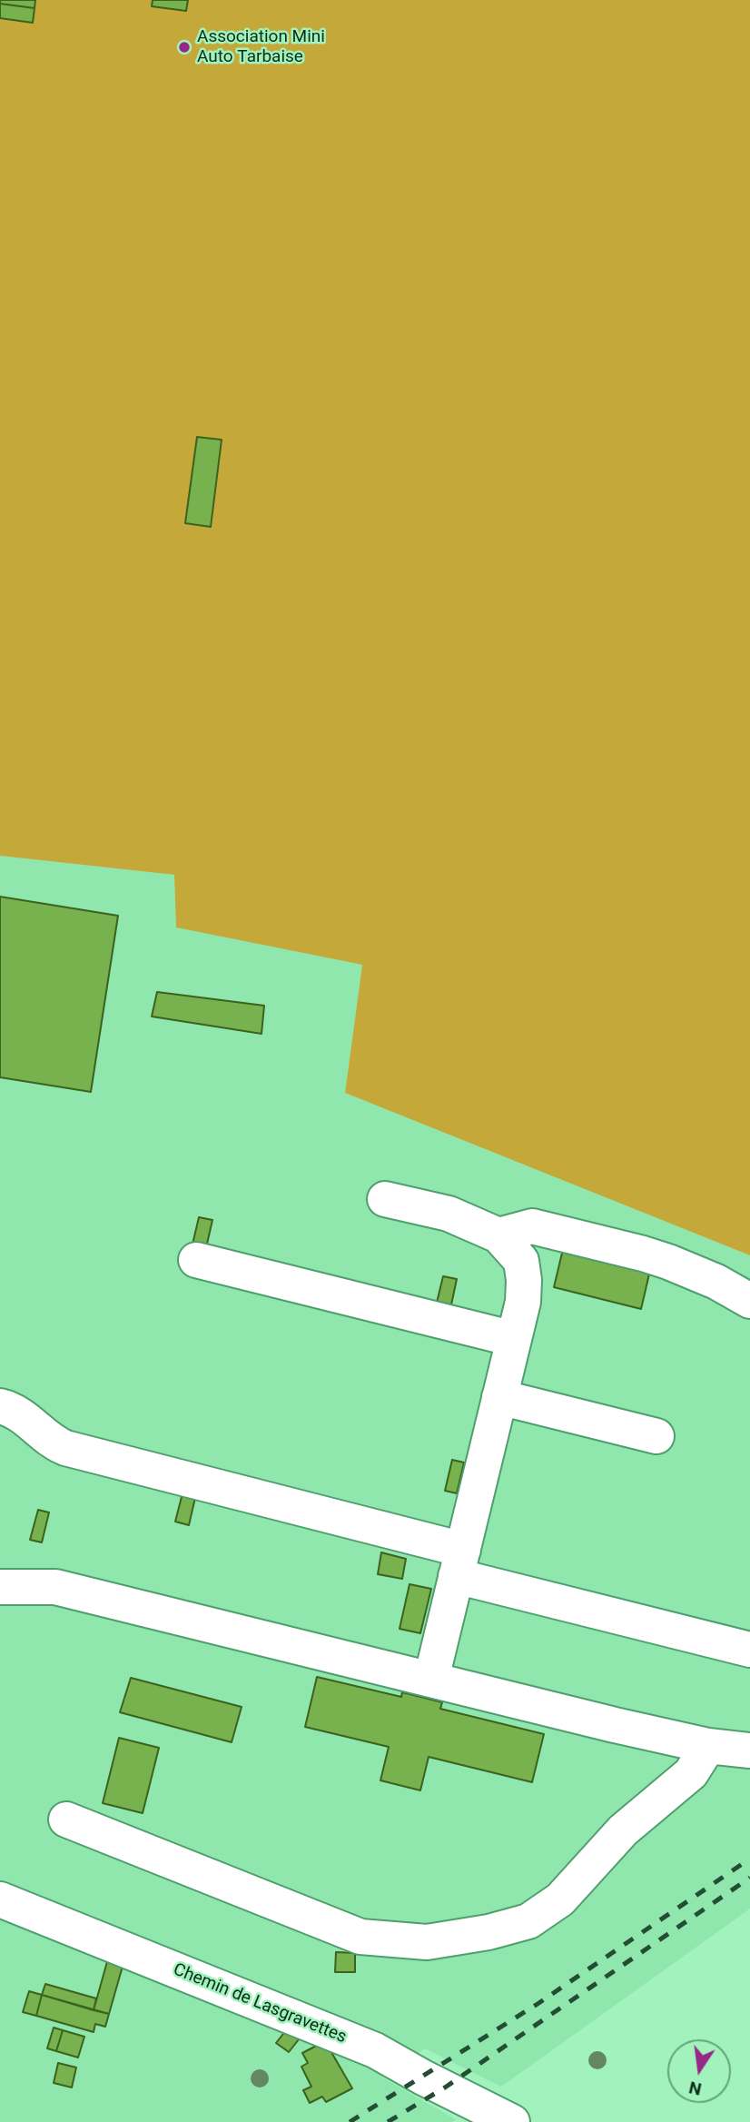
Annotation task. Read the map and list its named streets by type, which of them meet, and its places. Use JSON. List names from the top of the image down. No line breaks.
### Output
{"streets":{"street":["Chemin de Lasgravettes"]},"places":["Association Mini Auto Tarbaise"],"north":"bottom"}
